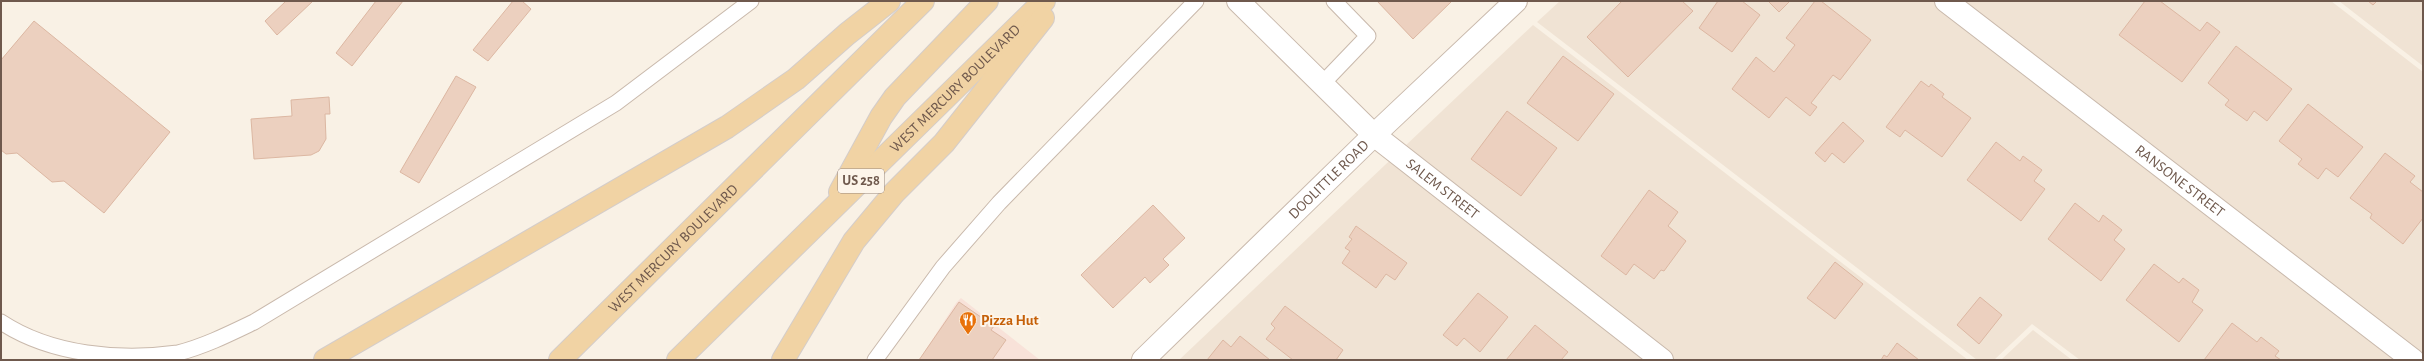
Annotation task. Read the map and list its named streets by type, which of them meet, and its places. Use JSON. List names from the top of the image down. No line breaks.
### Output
{"streets":{"main road":["WEST MERCURY BOULEVARD","US 258"],"street":["DOOLITTLE ROAD","RANSONE STREET","SALEM STREET"]},"crossings":[["DOOLITTLE ROAD","SALEM STREET"]],"places":{"restaurant":["Pizza Hut"]}}
